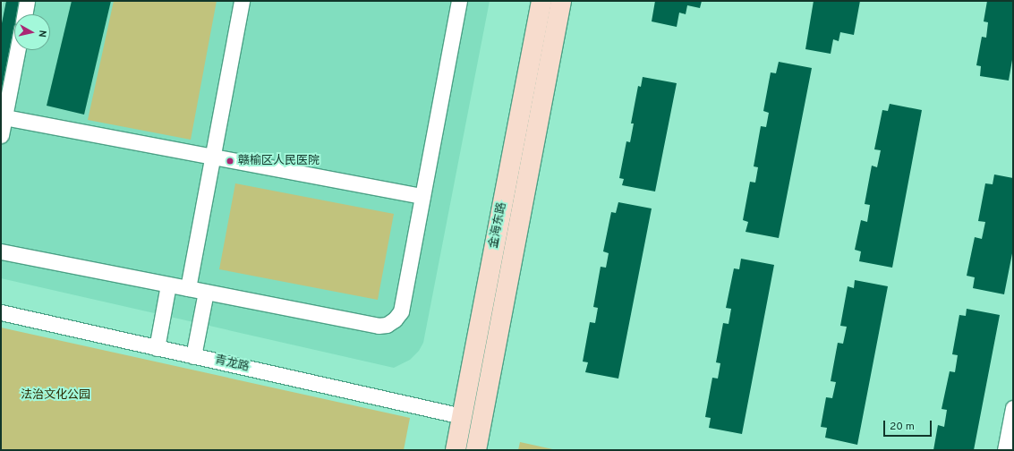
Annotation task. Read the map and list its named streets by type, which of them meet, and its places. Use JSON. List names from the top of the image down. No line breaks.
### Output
{"streets":{"main road":["金海东路"],"street":["青龙路"]},"crossings":[["金海东路","青龙路"]],"parks":["法治文化公园"],"places":["赣榆区人民医院"],"scale_bar":"20 m","north":"right"}
